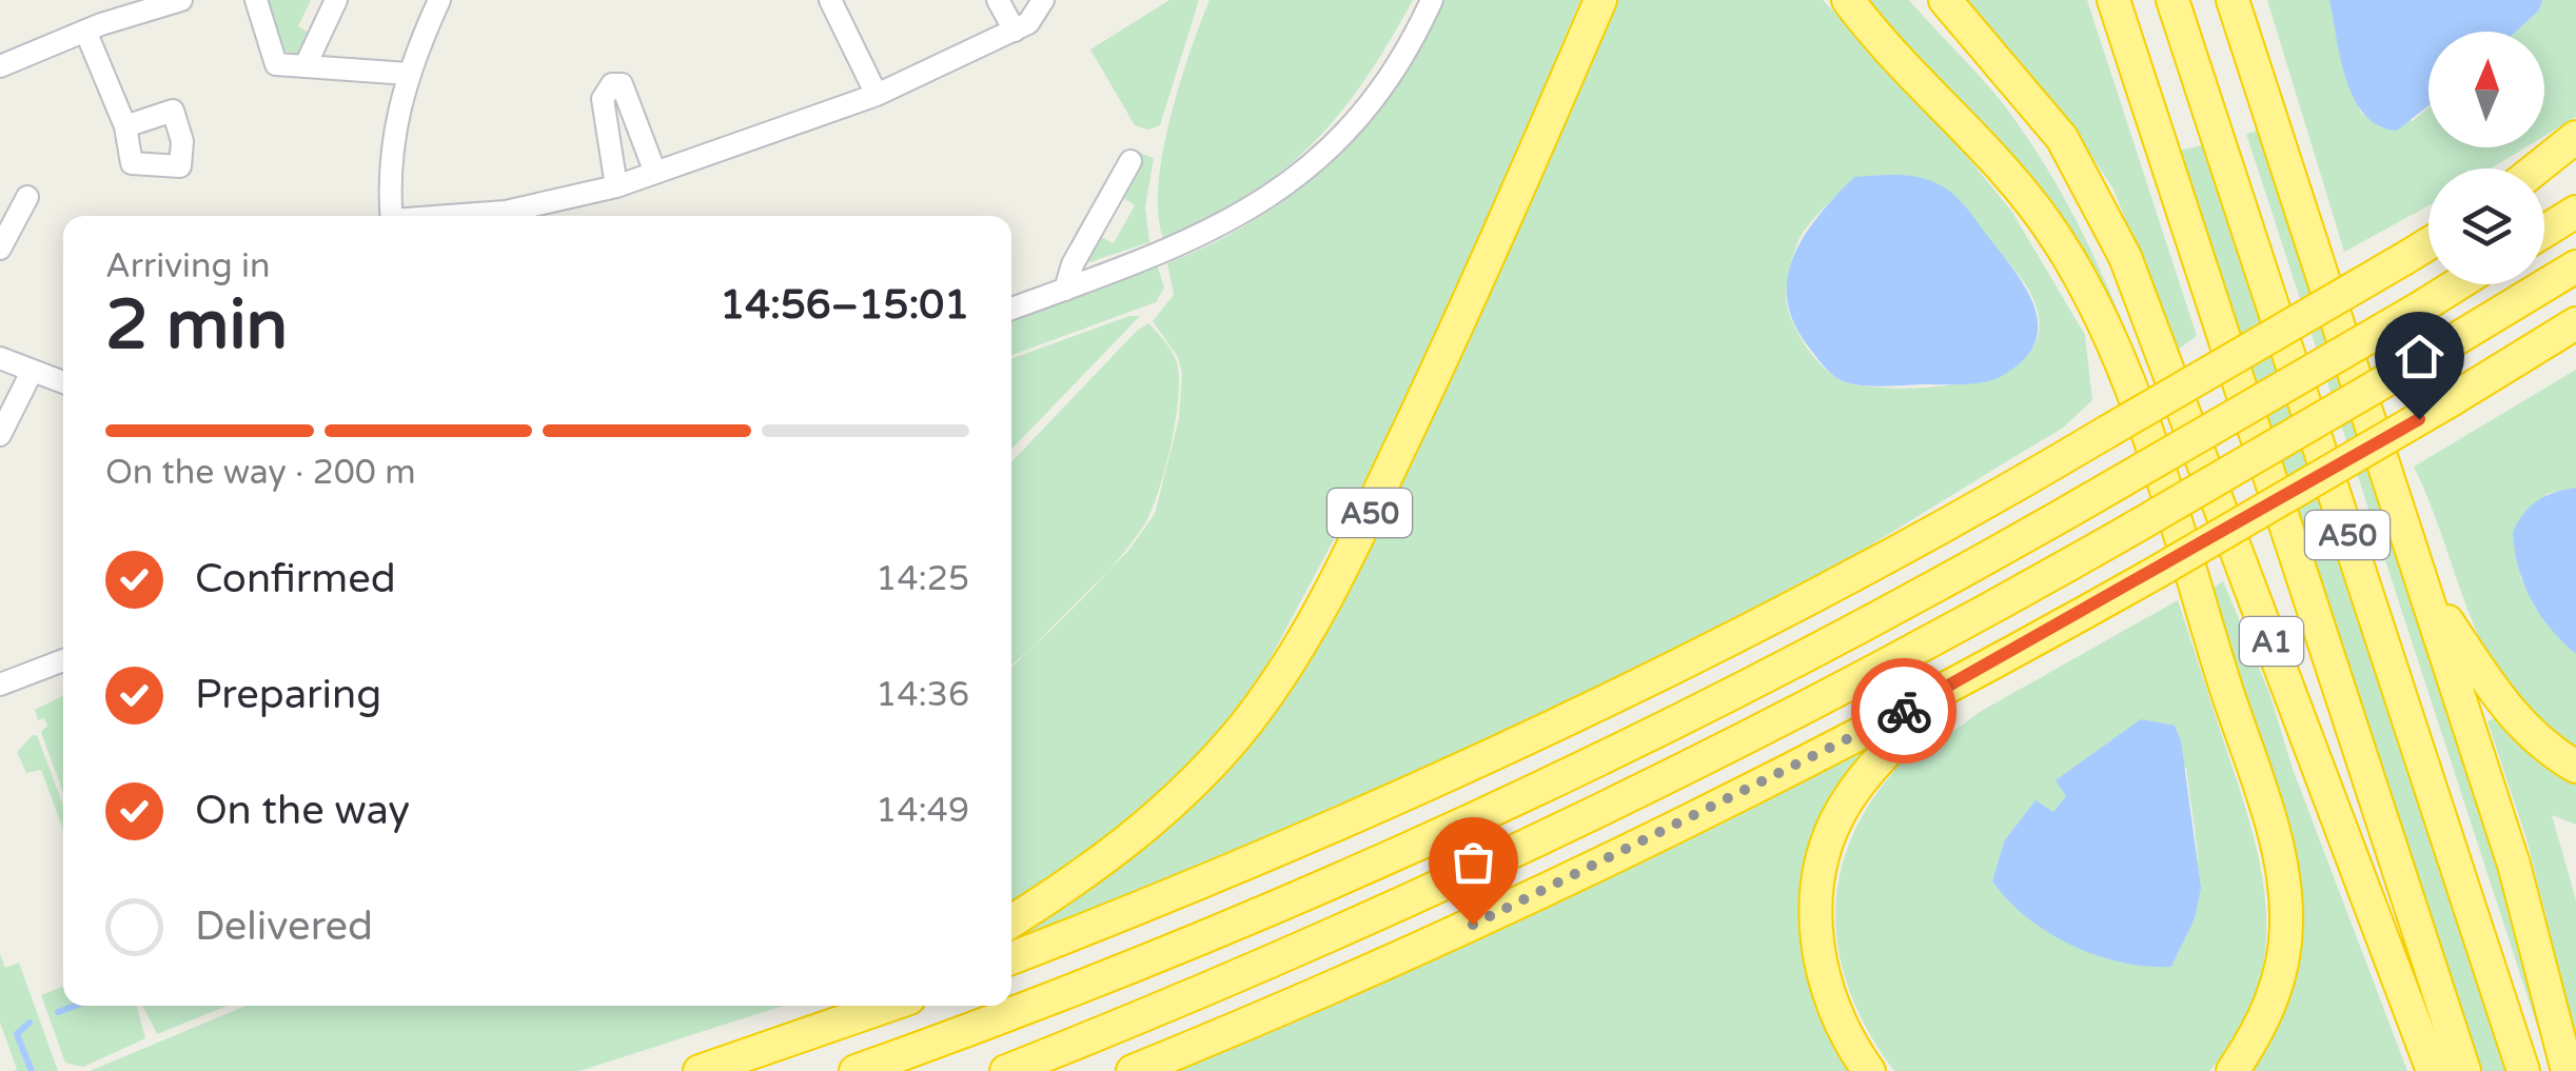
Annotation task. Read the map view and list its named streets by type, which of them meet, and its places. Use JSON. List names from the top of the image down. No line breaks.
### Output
{"streets":{"highway":["A50","A1"]},"north":"top","page":{"heading":["2 min","Arriving in","14:56–15:01"],"bar":"On the way · 200 m","list":[["Confirmed","14:25"],["Preparing","14:36"],["On the way","14:49"],"Delivered"]}}
